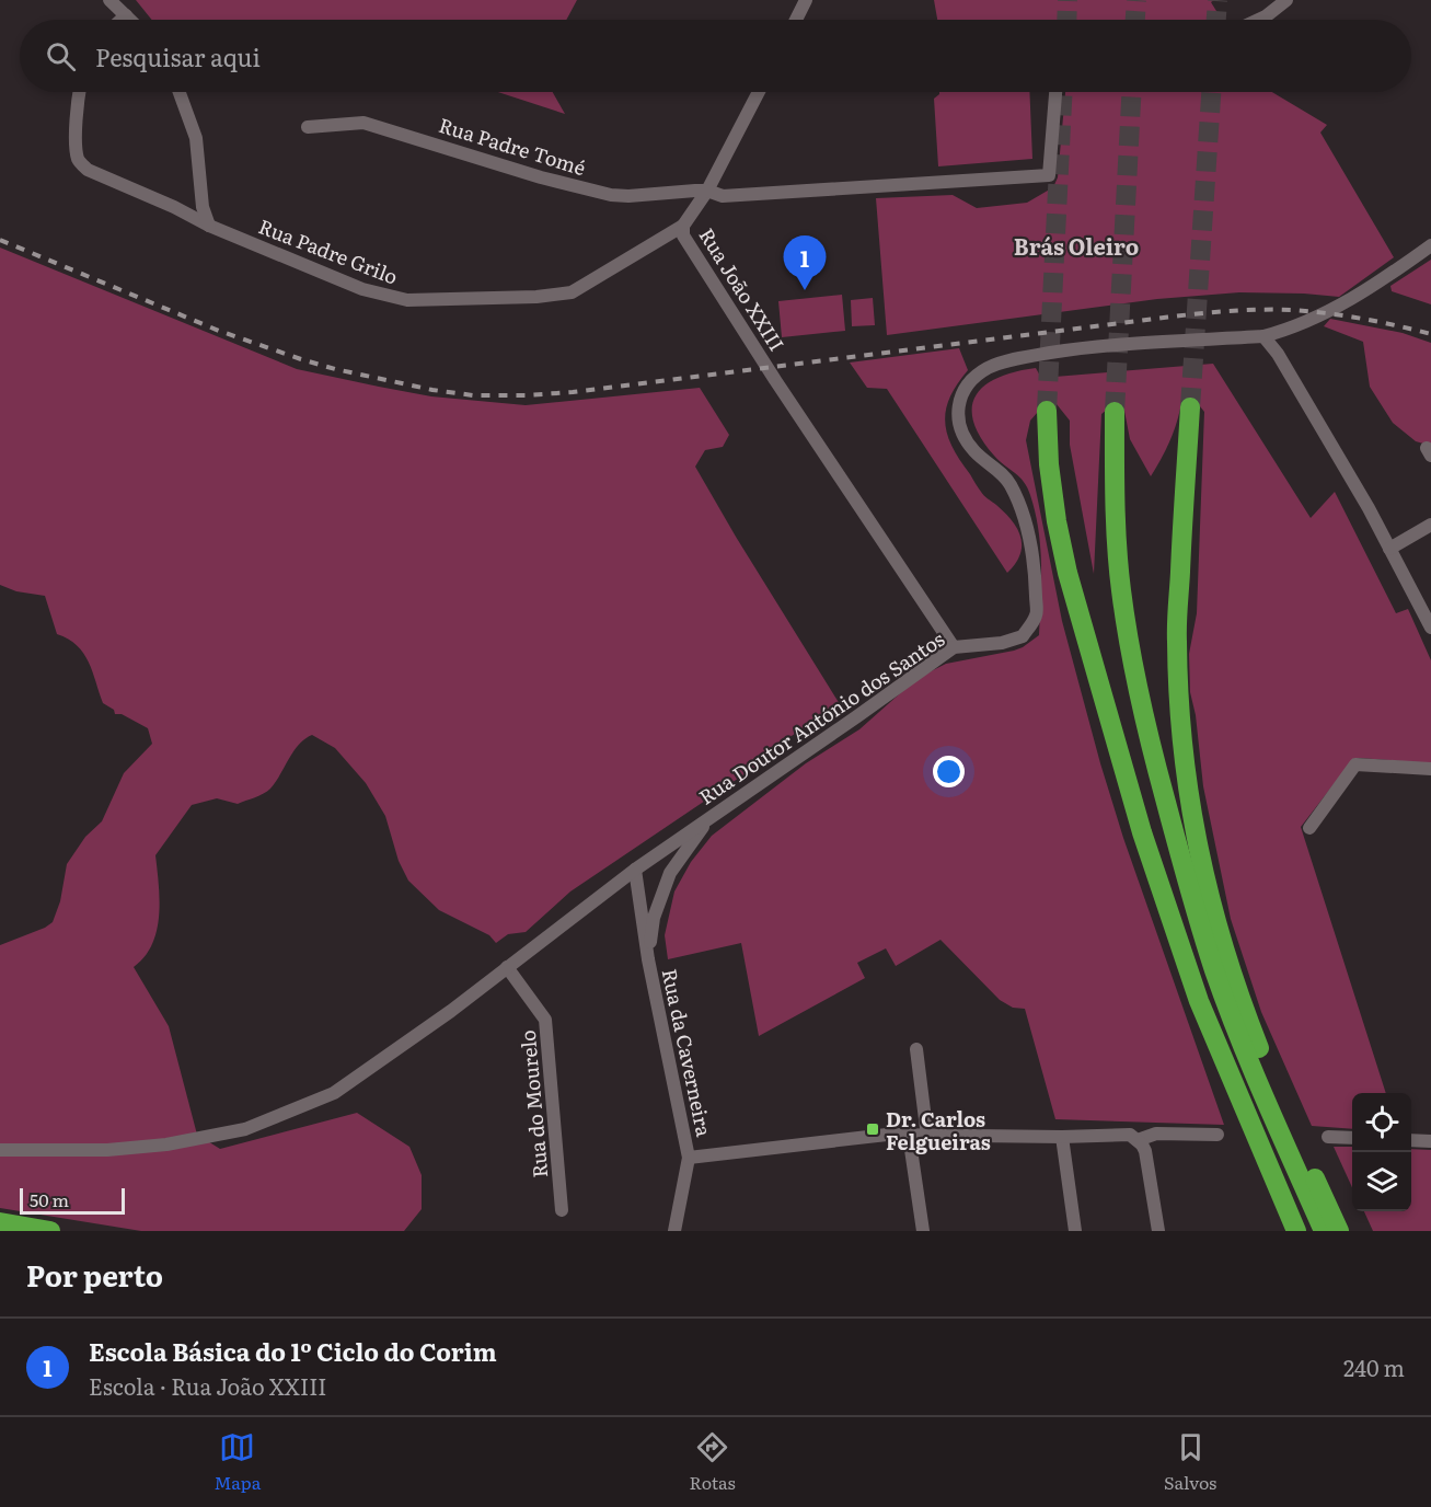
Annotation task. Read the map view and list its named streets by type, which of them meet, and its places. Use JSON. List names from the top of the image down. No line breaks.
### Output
{"streets":{"street":["Rua Padre Tomé","Rua Padre Grilo","Rua João XXIII","Rua Doutor António dos Santos","Rua da Caverneira","Rua do Mourelo"]},"crossings":[["Rua Padre Tomé","Rua João XXIII"],["Rua Padre Grilo","Rua João XXIII"],["Rua João XXIII","Rua Doutor António dos Santos"],["Rua Doutor António dos Santos","Rua da Caverneira"],["Rua Doutor António dos Santos","Rua do Mourelo"]],"districts":["Brás Oleiro"],"places":{"transit":["Dr. Carlos Felgueiras"]},"scale_bar":"50 m","page":{"search":"Pesquisar aqui","pins":"1","scale":"50 m","heading":"Por perto","list":[{"mark":"1","name":"Escola Básica do 1º Ciclo do Corim","note":"Escola · Rua João XXIII","value":"240 m"}],"nav":["Mapa","Rotas","Salvos"]}}
